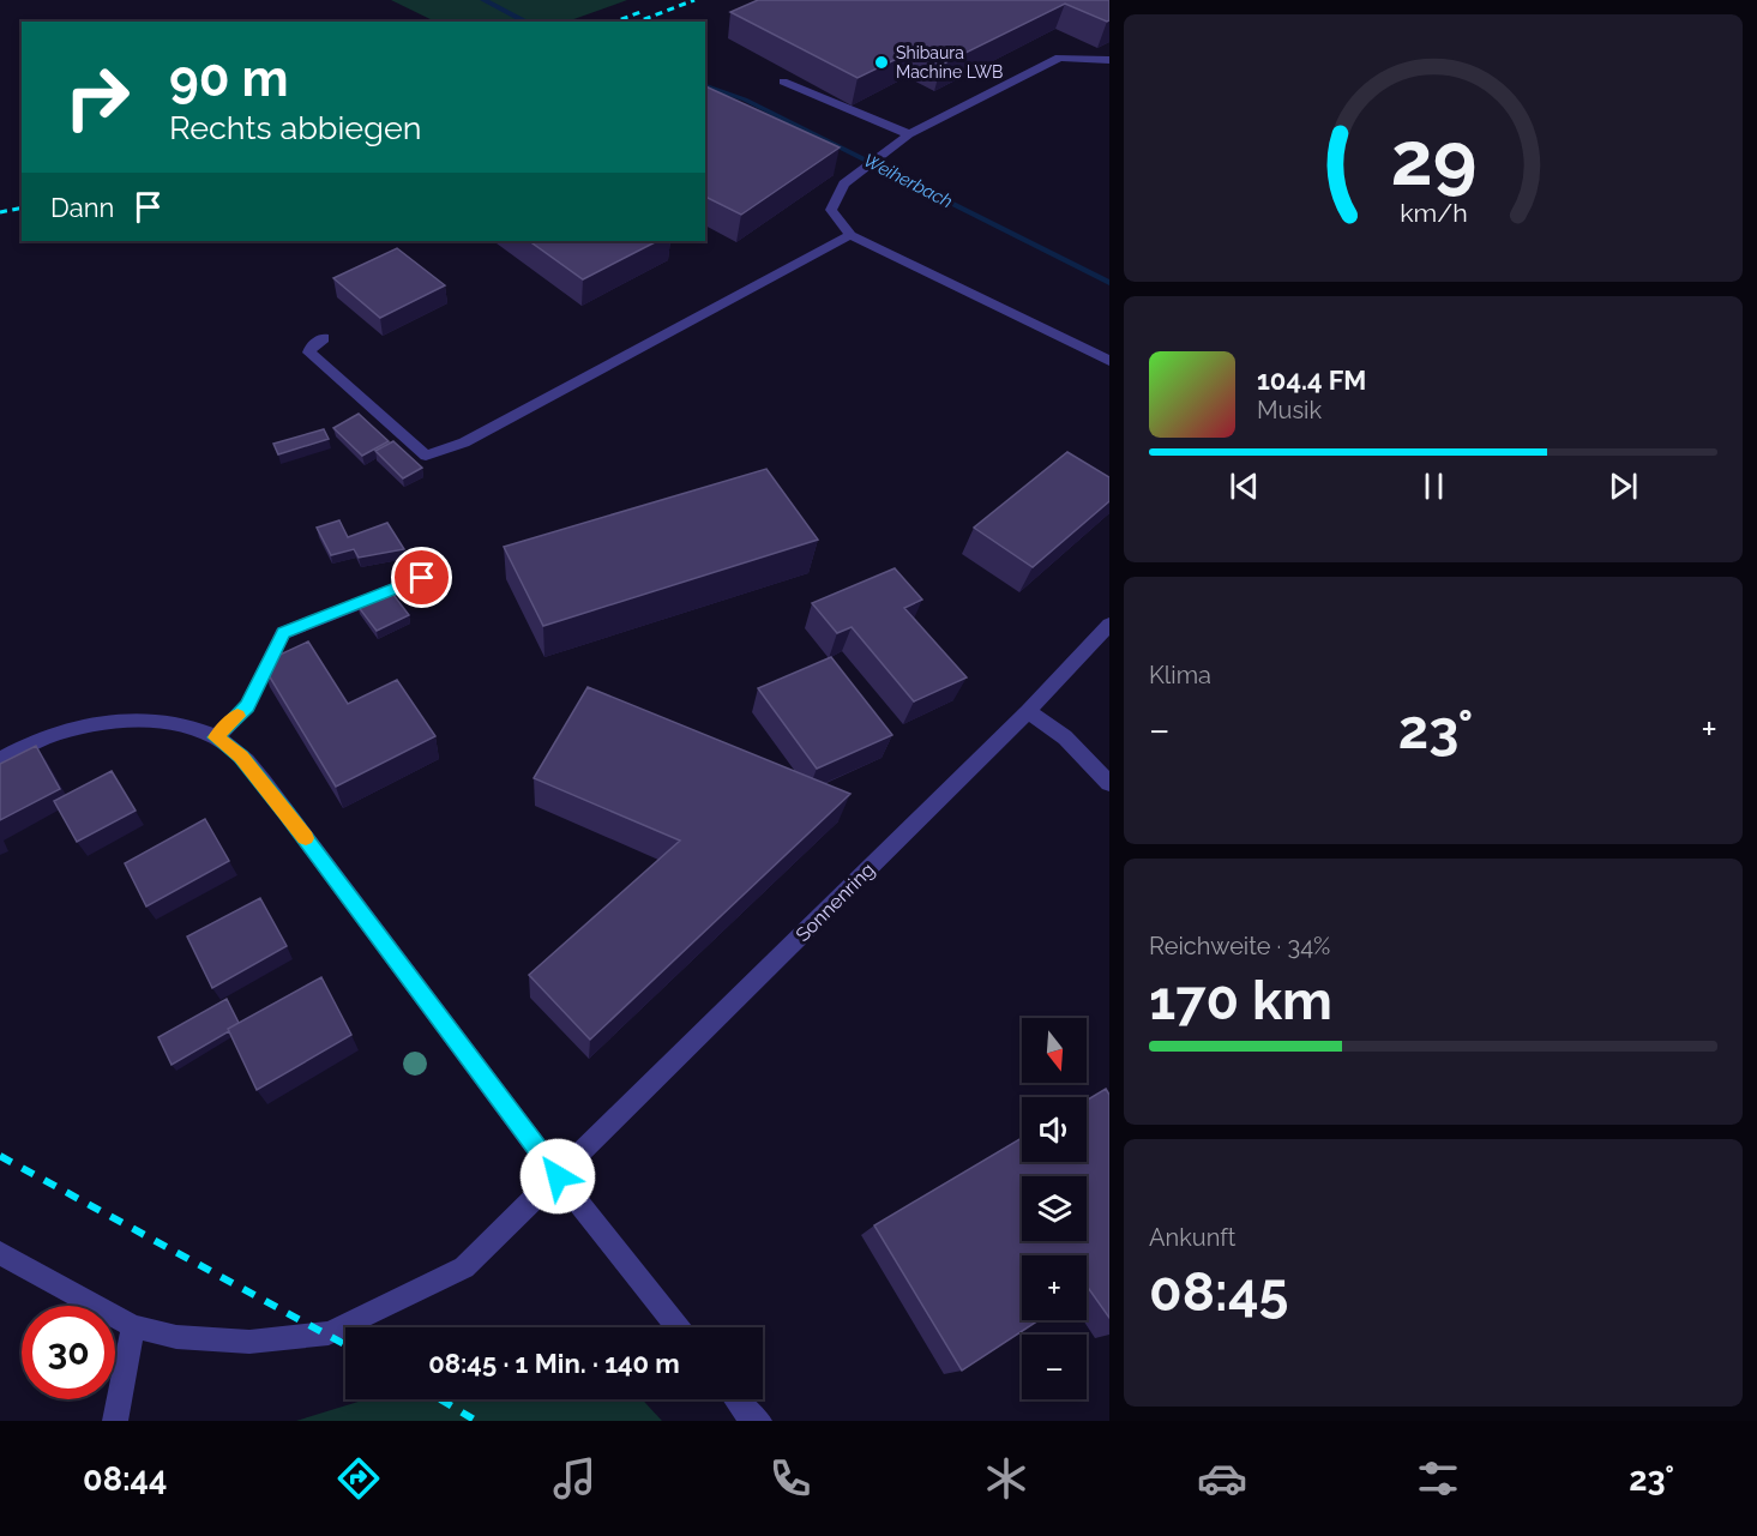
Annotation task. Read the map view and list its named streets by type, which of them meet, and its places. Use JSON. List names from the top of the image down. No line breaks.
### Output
{"streets":{"street":["Sonnenring"]},"water":["Weiherbach"],"places":["Shibaura Machine LWB"],"north":"bottom","page":{"turn":["90 m","Rechts abbiegen"],"then":"Dann","song":["104.4 FM","Musik"],"tile":["Klima",["Reichweite · 34%","170 km"],["Ankunft","08:45"]],"heat":["−","23°","+"],"map_buttons":["+","−"],"limit":"30","trip":"08:45 · 1 Min. · 140 m","tabs":["08:44","23°"],"gauge":["29","km/h"]}}
